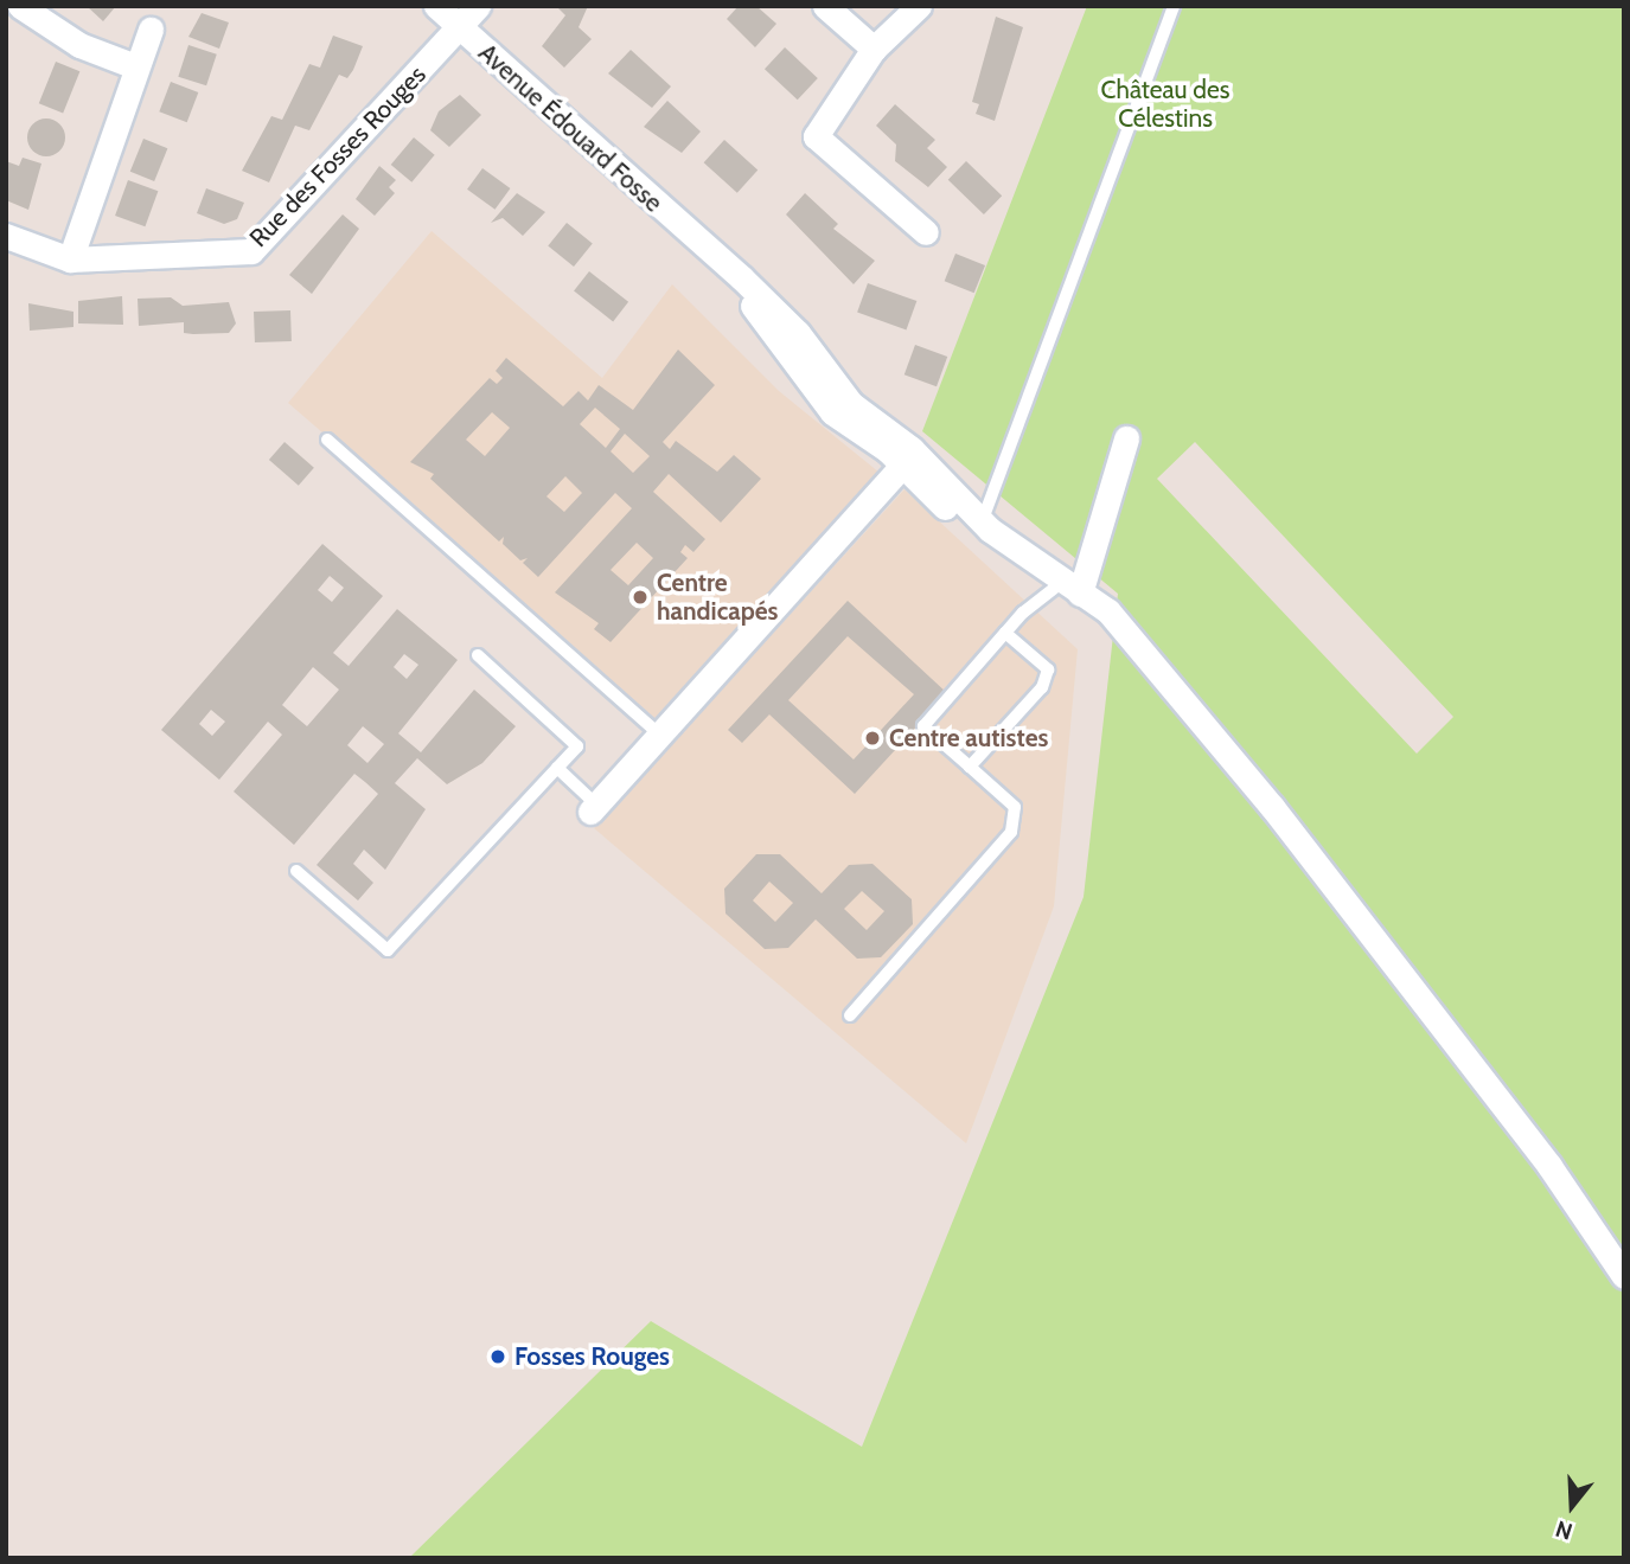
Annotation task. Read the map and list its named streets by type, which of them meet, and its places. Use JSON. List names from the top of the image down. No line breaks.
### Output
{"streets":{"street":["Avenue Édouard Fosse","Rue des Fosses Rouges"]},"crossings":[["Avenue Édouard Fosse","Rue des Fosses Rouges"]],"parks":["Château des Célestins"],"places":["Centre handicapés","Centre autistes","Fosses Rouges"],"north":"bottom"}
